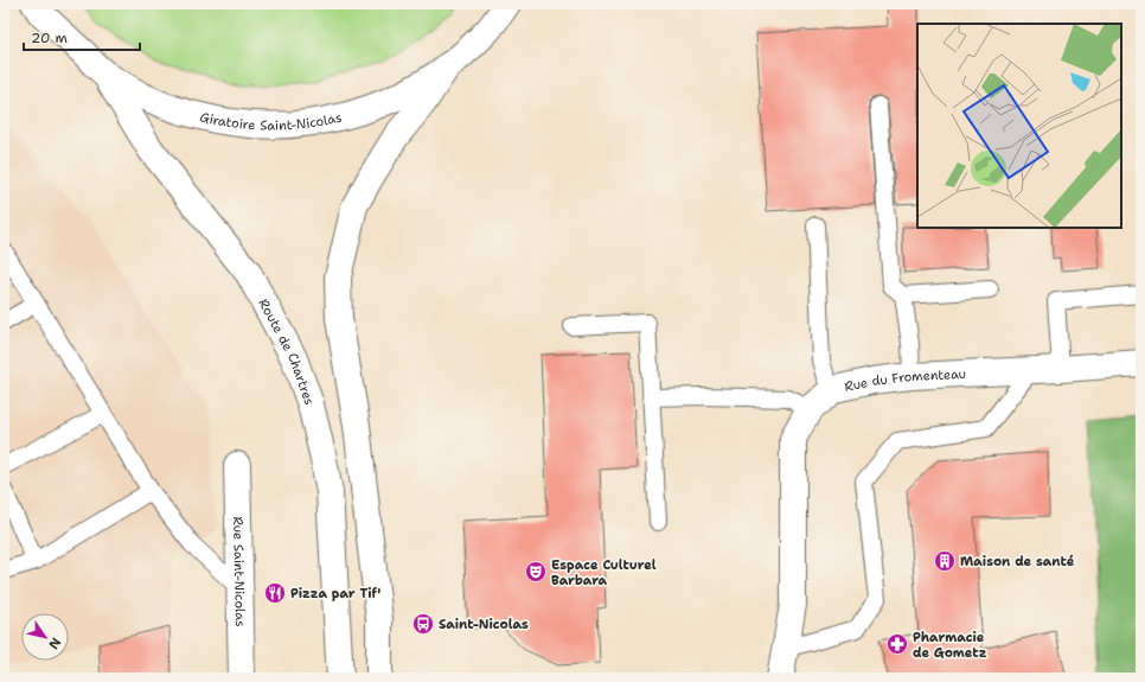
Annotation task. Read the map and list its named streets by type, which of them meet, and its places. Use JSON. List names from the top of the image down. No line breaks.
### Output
{"streets":{"main road":["Giratoire Saint-Nicolas","Route de Chartres","Rue du Fromenteau","Rue Saint-Nicolas"]},"crossings":[["Giratoire Saint-Nicolas","Route de Chartres"]],"places":{"building":["Maison de santé"],"theatre":["Espace Culturel Barbara"],"restaurant":["Pizza par Tif'"],"bus stop":["Saint-Nicolas"],"pharmacy":["Pharmacie de Gometz"]},"scale_bar":"20 m","north":"bottom right"}
